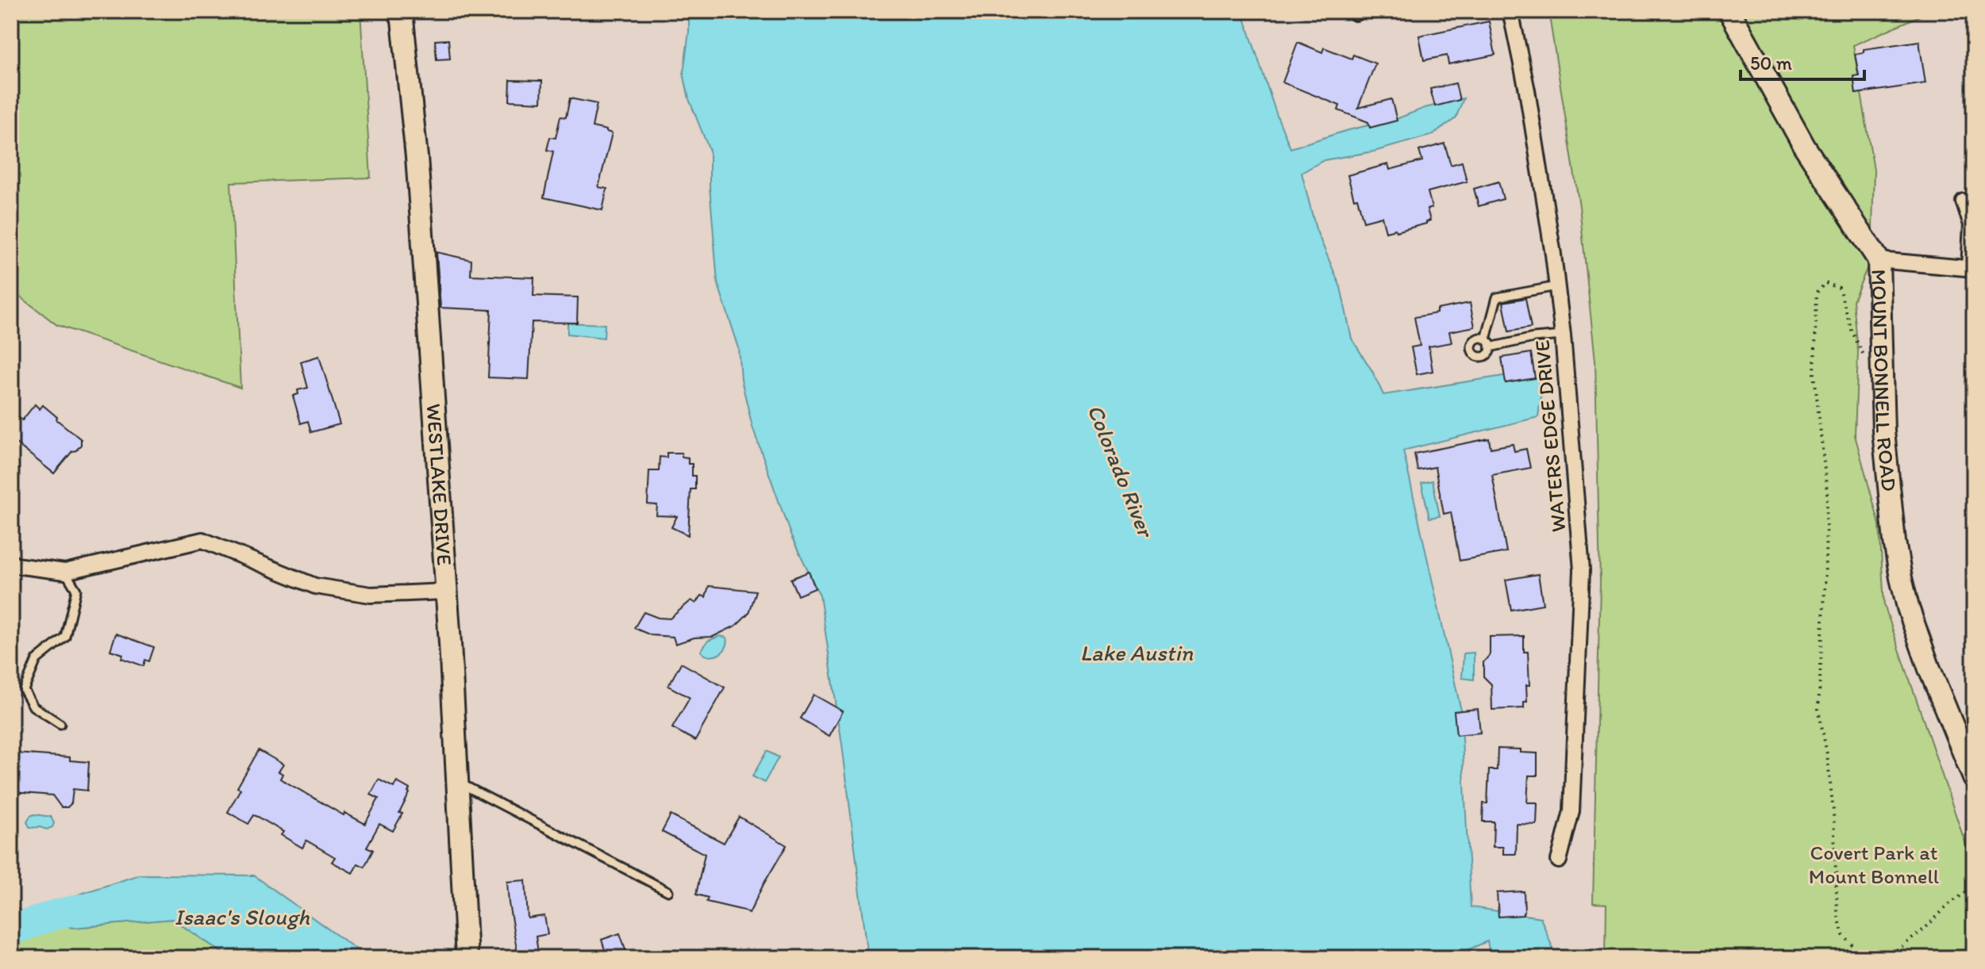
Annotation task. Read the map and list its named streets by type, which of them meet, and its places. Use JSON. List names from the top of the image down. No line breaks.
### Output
{"streets":{"street":["MOUNT BONNELL ROAD","WATERS EDGE DRIVE","WESTLAKE DRIVE"]},"water":["Colorado River","Lake Austin","Isaac's Slough"],"parks":["Covert Park at Mount Bonnell"],"scale_bar":"50 m"}
